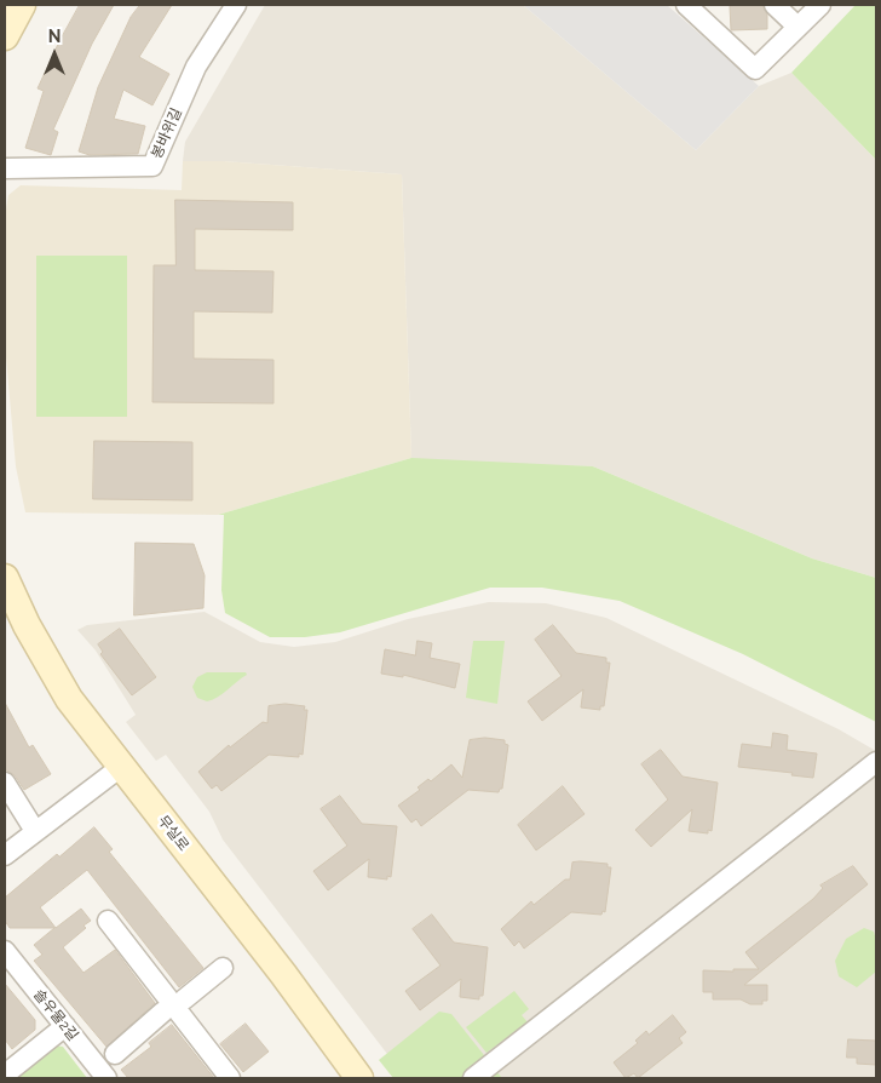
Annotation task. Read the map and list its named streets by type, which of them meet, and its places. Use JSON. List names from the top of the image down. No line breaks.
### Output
{"streets":{"street":["봉바위길","무실로","솔우물2길"]},"north":"top"}
